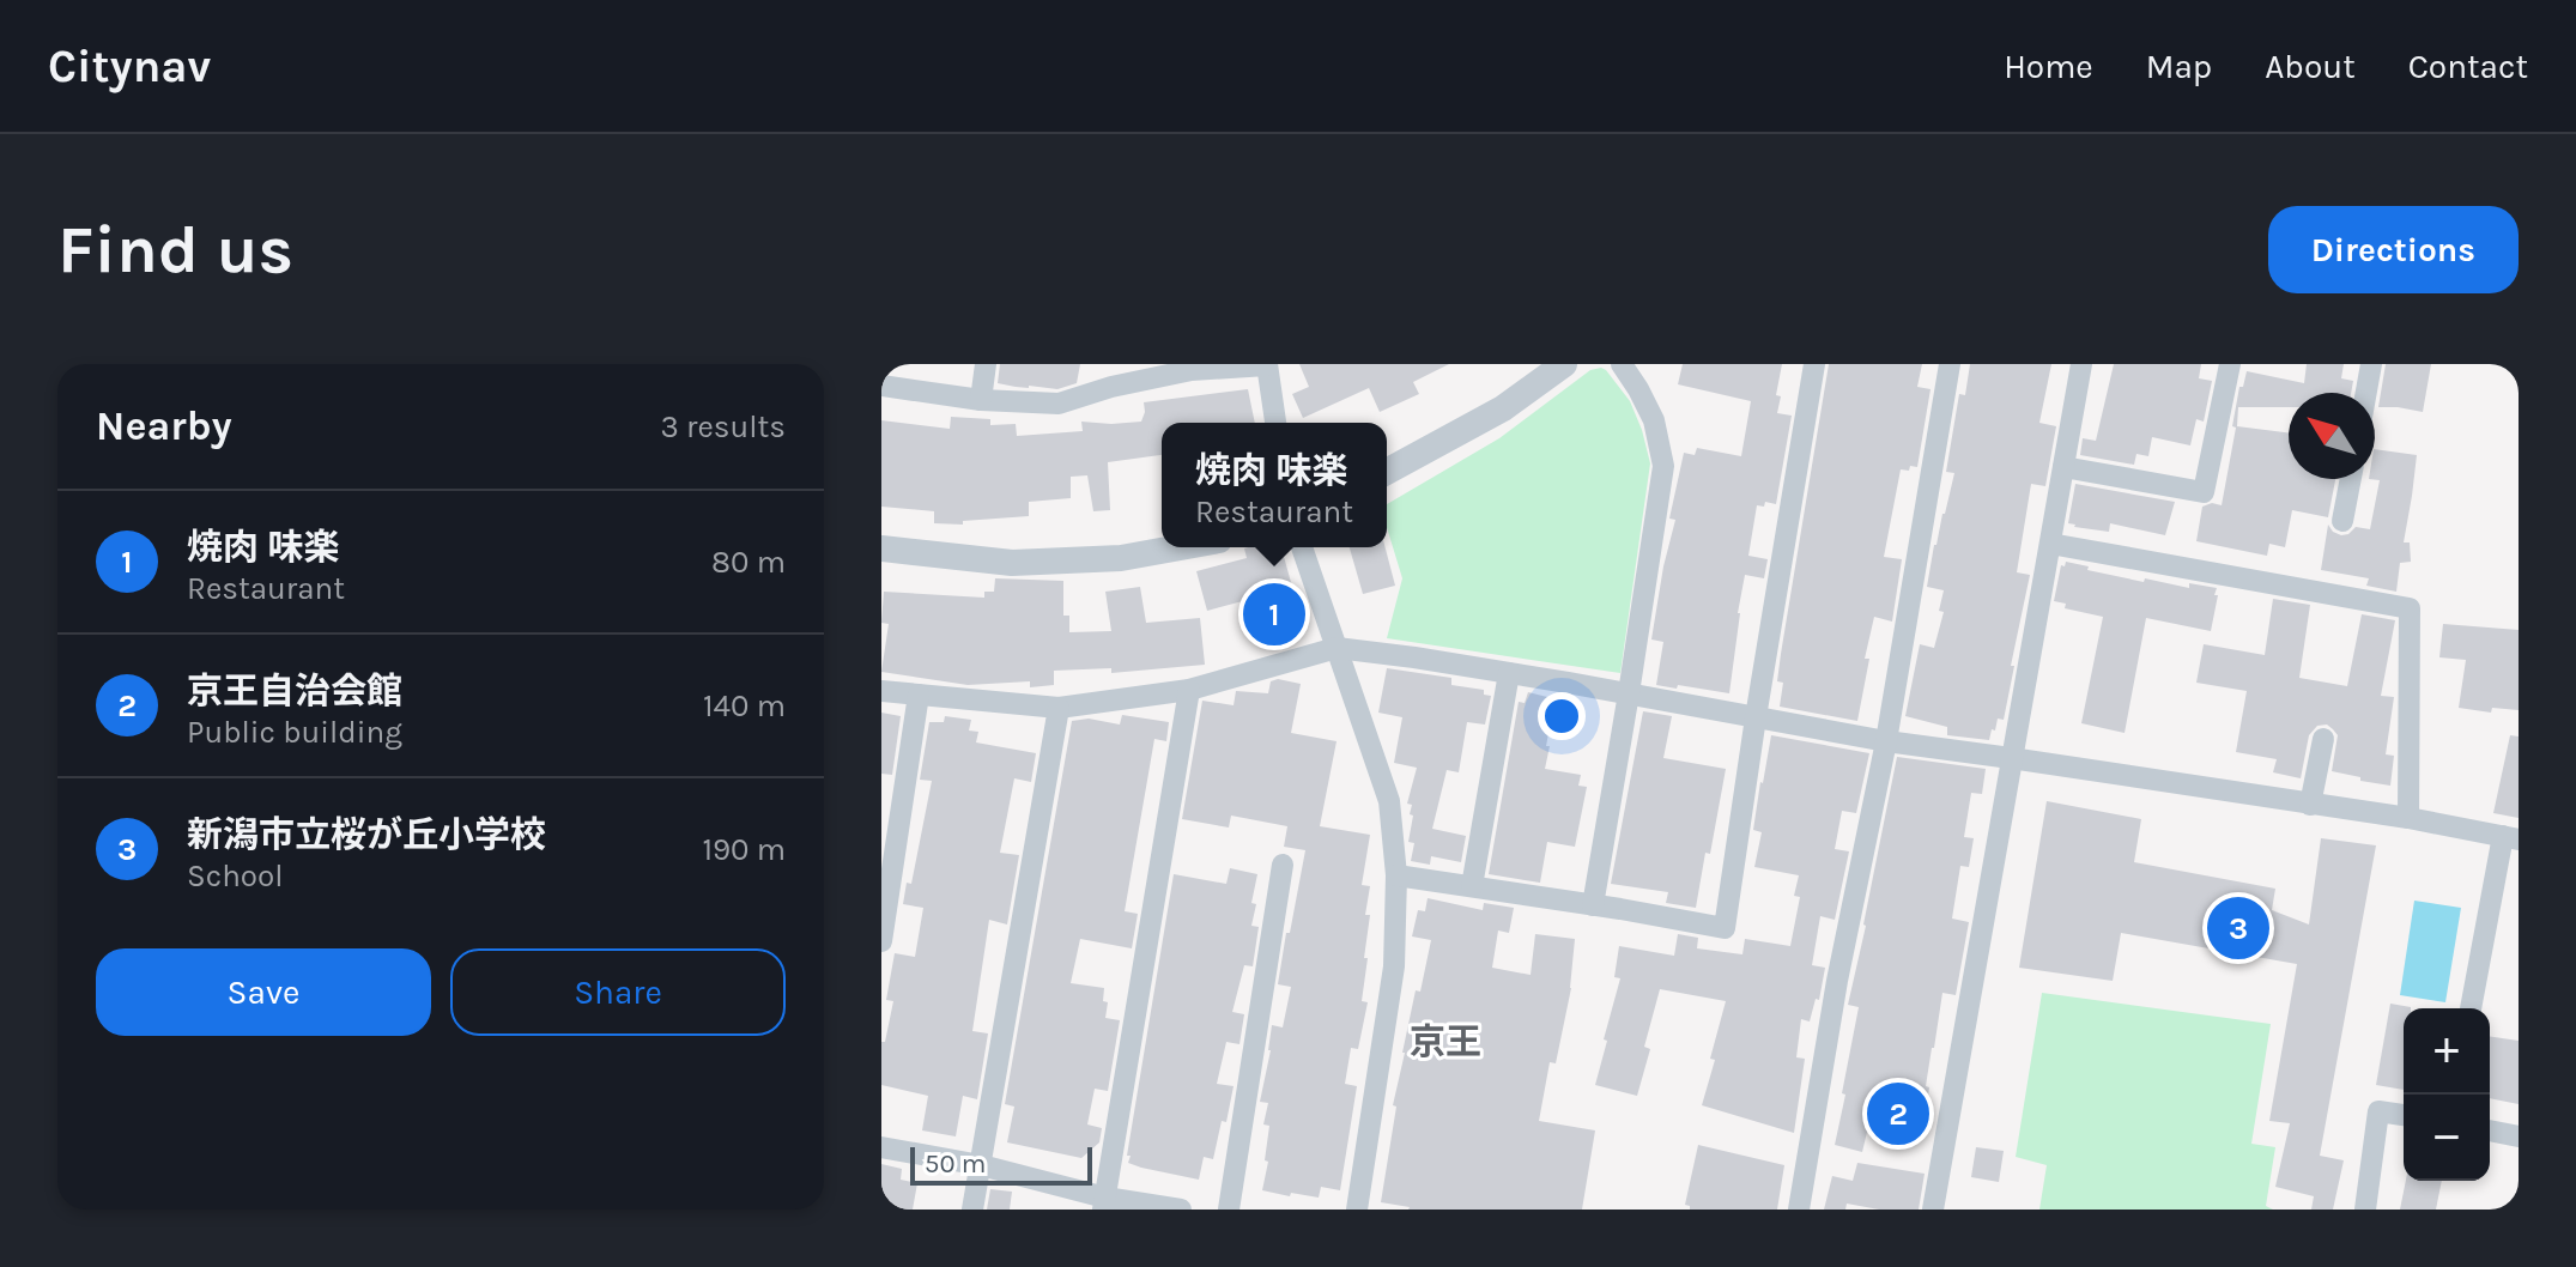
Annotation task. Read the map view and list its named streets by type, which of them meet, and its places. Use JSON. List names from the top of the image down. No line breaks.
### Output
{"districts":["京王"],"scale_bar":"50 m","north":"top left","page":{"header":"Citynav","nav":["Home","Map","About","Contact"],"buttons":["Directions",["Save","Share"]],"title":"Find us","heading":["Nearby","3 results"],"popup":["焼肉 味楽","Restaurant"],"list":[{"mark":"1","name":"焼肉 味楽","note":"Restaurant","value":"80 m"},{"mark":"2","name":"京王自治会館","note":"Public building","value":"140 m"},{"mark":"3","name":"新潟市立桜が丘小学校","note":"School","value":"190 m"}],"pins":["1","3","2"],"map_buttons":["+","−"],"scale":"50 m"}}
